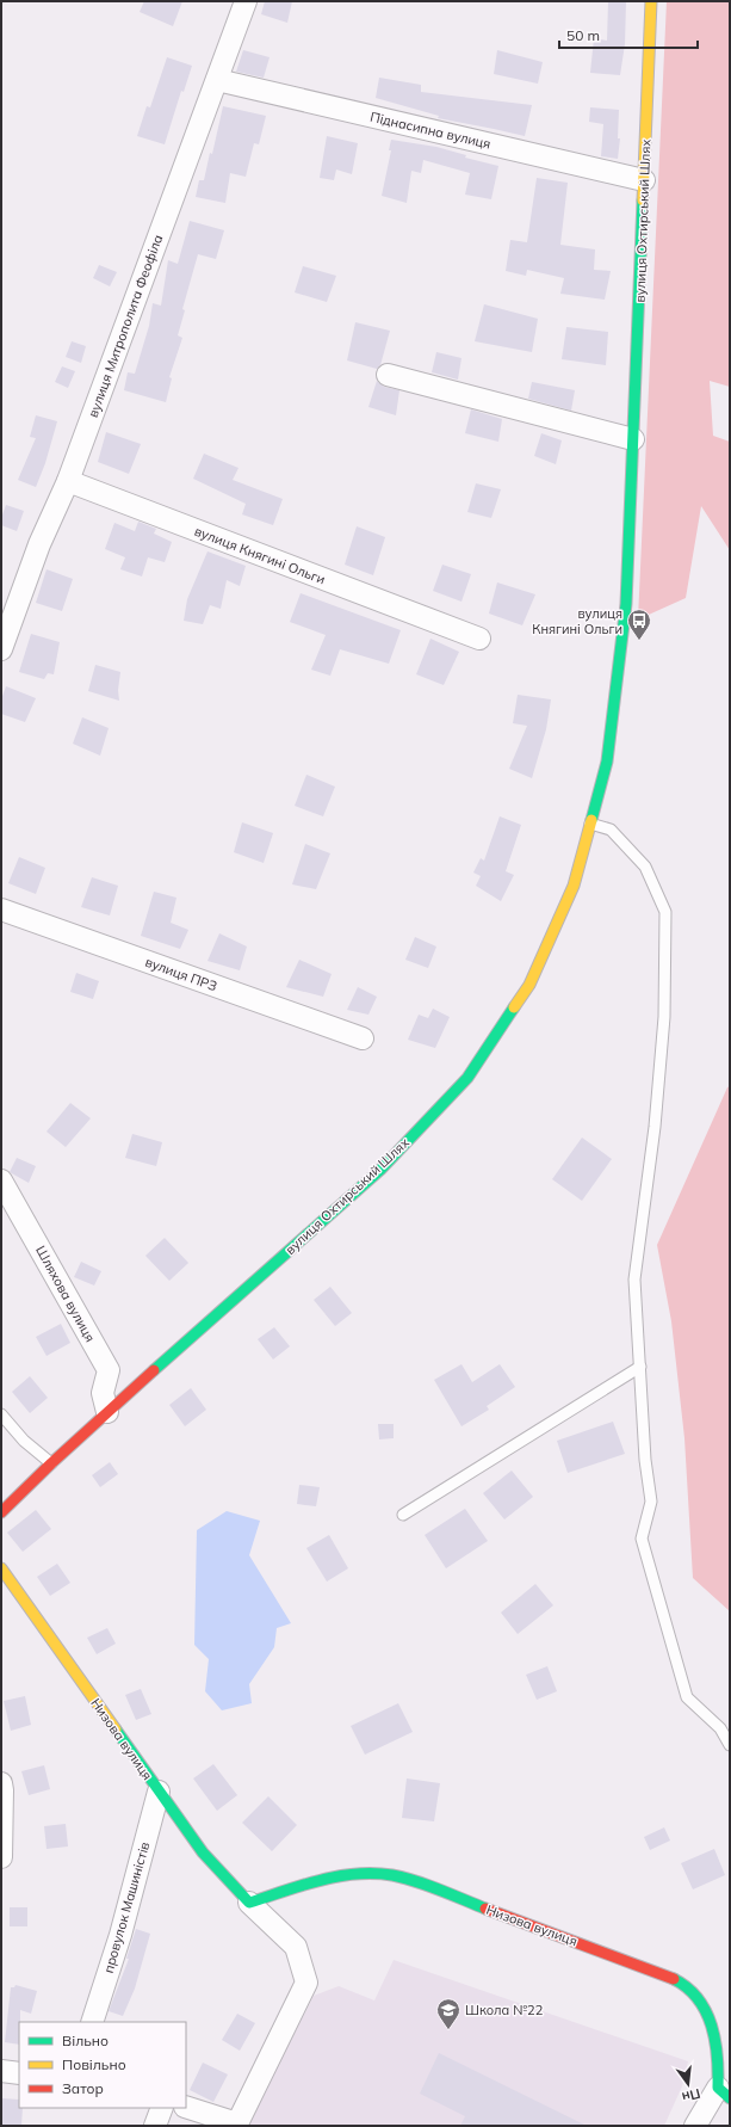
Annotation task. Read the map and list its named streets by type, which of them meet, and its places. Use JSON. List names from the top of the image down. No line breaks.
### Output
{"streets":{"main road":["вулиця Охтирський Шлях","Низова вулиця"],"street":["Піднасипна вулиця","вулиця Митрополита Феофіла","вулиця Княгині Ольги","вулиця ПРЗ","Шляхова вулиця","провулок Машиністів"]},"crossings":[["Піднасипна вулиця","вулиця Охтирський Шлях"],["Піднасипна вулиця","вулиця Митрополита Феофіла"],["вулиця Охтирський Шлях","Шляхова вулиця"],["вулиця Митрополита Феофіла","вулиця Княгині Ольги"],["Низова вулиця","провулок Машиністів"]],"places":{"bus stop":["вулиця Княгині Ольги"],"school or university":["Школа №22"]},"legend":["Вільно","Повільно","Затор"],"scale_bar":"50 m","north":"bottom"}
